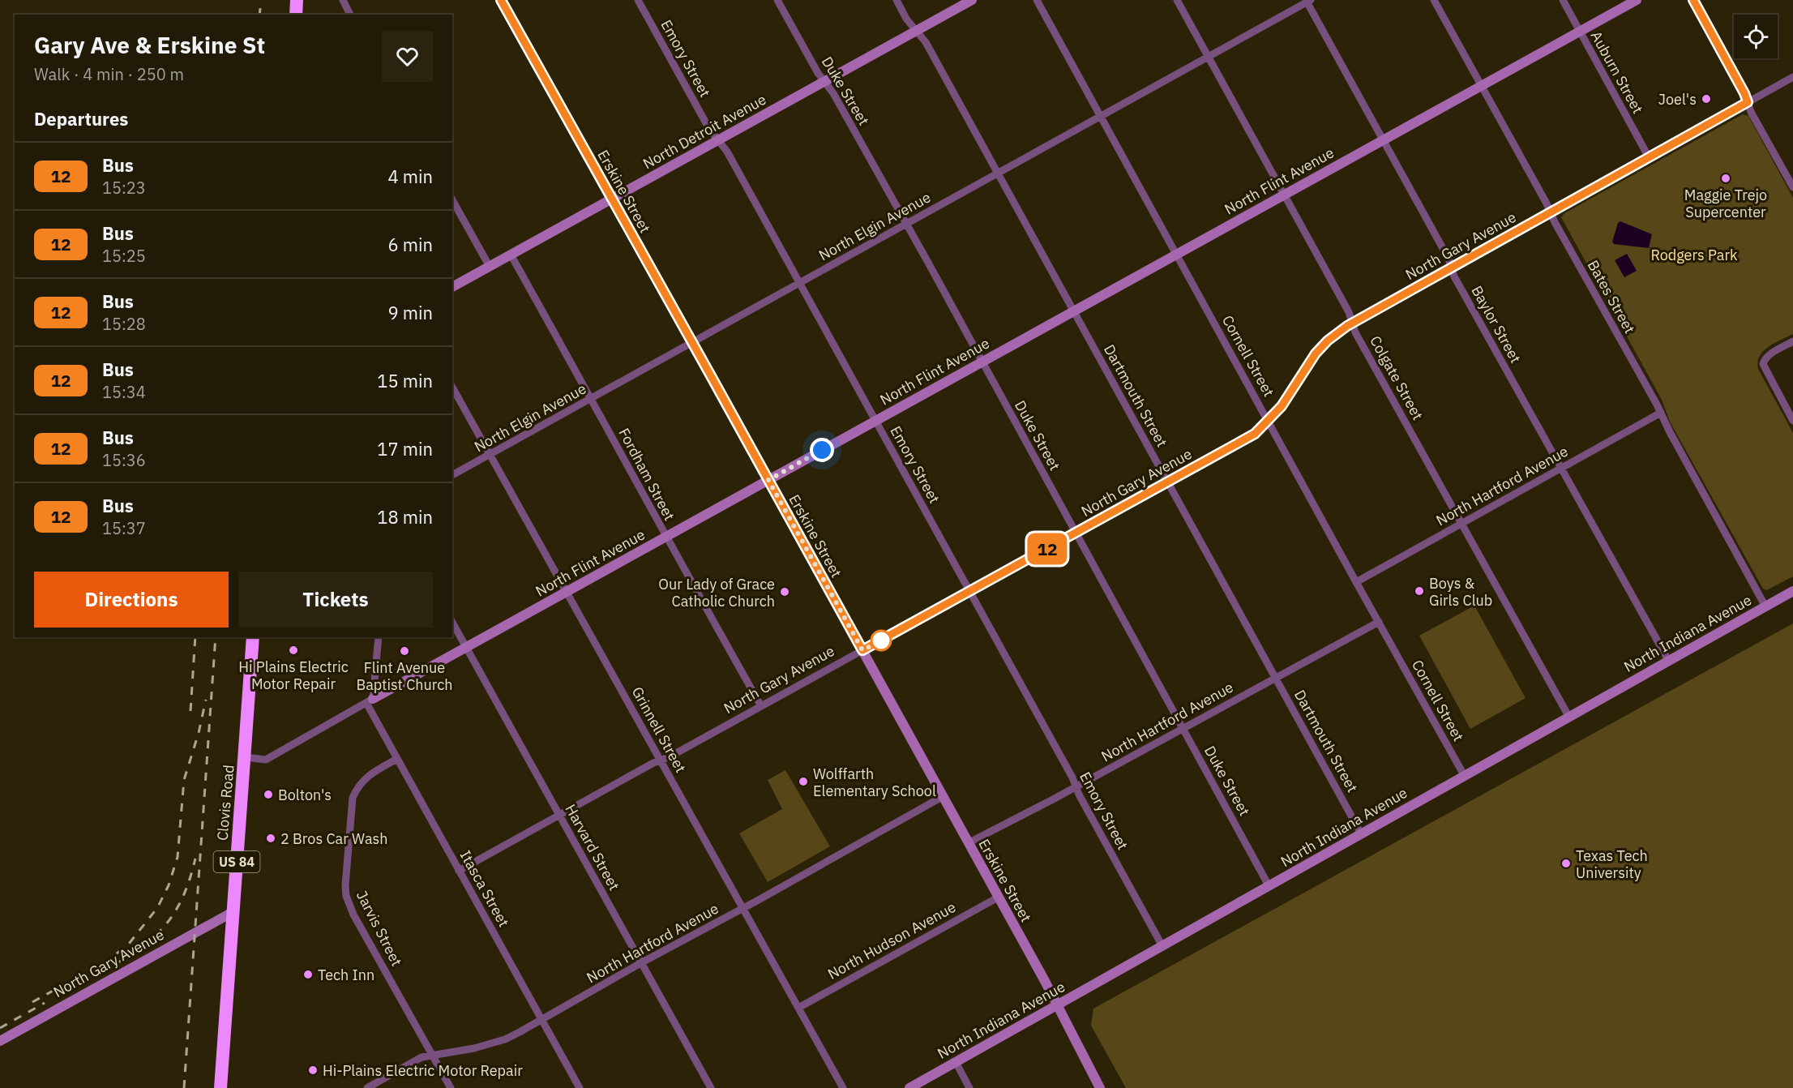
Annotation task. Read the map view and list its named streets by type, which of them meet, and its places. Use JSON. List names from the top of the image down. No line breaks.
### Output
{"streets":{"highway":["Clovis Road","US 84"],"street":["Emory Street","Auburn Street","Duke Street","North Detroit Avenue","North Flint Avenue","Erskine Street","North Elgin Avenue","North Gary Avenue","Bates Street","Baylor Street","Cornell Street","Colgate Street","Dartmouth Street","Fordham Street","North Hartford Avenue","North Indiana Avenue","Grinnell Street","Harvard Street","Itasca Street","Jarvis Street","North Hudson Avenue"]},"crossings":[["Emory Street","North Detroit Avenue"],["Emory Street","North Flint Avenue"],["Emory Street","North Elgin Avenue"],["Emory Street","North Gary Avenue"],["Emory Street","North Hartford Avenue"],["Emory Street","North Indiana Avenue"],["Auburn Street","North Flint Avenue"],["Auburn Street","North Gary Avenue"],["Duke Street","North Detroit Avenue"],["Duke Street","North Flint Avenue"],["Duke Street","North Elgin Avenue"],["Duke Street","North Gary Avenue"],["Duke Street","North Hartford Avenue"],["Duke Street","North Indiana Avenue"],["North Detroit Avenue","Erskine Street"],["North Detroit Avenue","Dartmouth Street"],["North Detroit Avenue","Fordham Street"],["North Flint Avenue","Erskine Street"],["North Flint Avenue","Bates Street"],["North Flint Avenue","Baylor Street"],["North Flint Avenue","Cornell Street"],["North Flint Avenue","Colgate Street"],["North Flint Avenue","Dartmouth Street"],["North Flint Avenue","Fordham Street"],["North Flint Avenue","Grinnell Street"],["North Flint Avenue","Clovis Road"],["North Flint Avenue","Harvard Street"],["North Flint Avenue","Itasca Street"],["Erskine Street","North Elgin Avenue"],["Erskine Street","North Gary Avenue"],["Erskine Street","North Hartford Avenue"],["Erskine Street","North Indiana Avenue"],["Erskine Street","North Hudson Avenue"],["North Elgin Avenue","Baylor Street"],["North Elgin Avenue","Cornell Street"],["North Elgin Avenue","Colgate Street"],["North Elgin Avenue","Dartmouth Street"],["North Elgin Avenue","Fordham Street"],["North Elgin Avenue","Grinnell Street"],["North Gary Avenue","Bates Street"],["North Gary Avenue","Baylor Street"],["North Gary Avenue","Cornell Street"],["North Gary Avenue","Colgate Street"],["North Gary Avenue","Dartmouth Street"],["North Gary Avenue","Fordham Street"],["North Gary Avenue","Grinnell Street"],["North Gary Avenue","Clovis Road"],["North Gary Avenue","Harvard Street"],["North Gary Avenue","Itasca Street"],["Bates Street","North Hartford Avenue"],["Bates Street","North Indiana Avenue"],["Baylor Street","North Hartford Avenue"],["Baylor Street","North Indiana Avenue"],["Cornell Street","North Hartford Avenue"],["Cornell Street","North Indiana Avenue"],["Colgate Street","North Hartford Avenue"],["Colgate Street","North Indiana Avenue"],["Dartmouth Street","North Hartford Avenue"],["Dartmouth Street","North Indiana Avenue"],["North Hartford Avenue","Grinnell Street"],["North Hartford Avenue","Harvard Street"],["North Hartford Avenue","Itasca Street"],["North Hartford Avenue","Jarvis Street"],["Grinnell Street","North Hudson Avenue"],["Itasca Street","Jarvis Street"]],"parks":["Rodgers Park"],"places":["Joel's","Maggie Trejo Supercenter","Boys & Girls Club","Our Lady of Grace Catholic Church","Hi Plains Electric Motor Repair","Flint Avenue Baptist Church","Wolffarth Elementary School","Bolton's","2 Bros Car Wash","Texas Tech University","Tech Inn","Hi-Plains Electric Motor Repair"],"lines":["bus line 12"],"page":{"on_map":"12","heading":[["Gary Ave & Erskine St","Walk · 4 min · 250 m"],"Departures"],"list":[{"mark":"12","name":"Bus","note":"15:23","value":"4 min"},{"mark":"12","name":"Bus","note":"15:25","value":"6 min"},{"mark":"12","name":"Bus","note":"15:28","value":"9 min"},{"mark":"12","name":"Bus","note":"15:34","value":"15 min"},{"mark":"12","name":"Bus","note":"15:36","value":"17 min"},{"mark":"12","name":"Bus","note":"15:37","value":"18 min"}],"buttons":["Directions","Tickets"]}}
